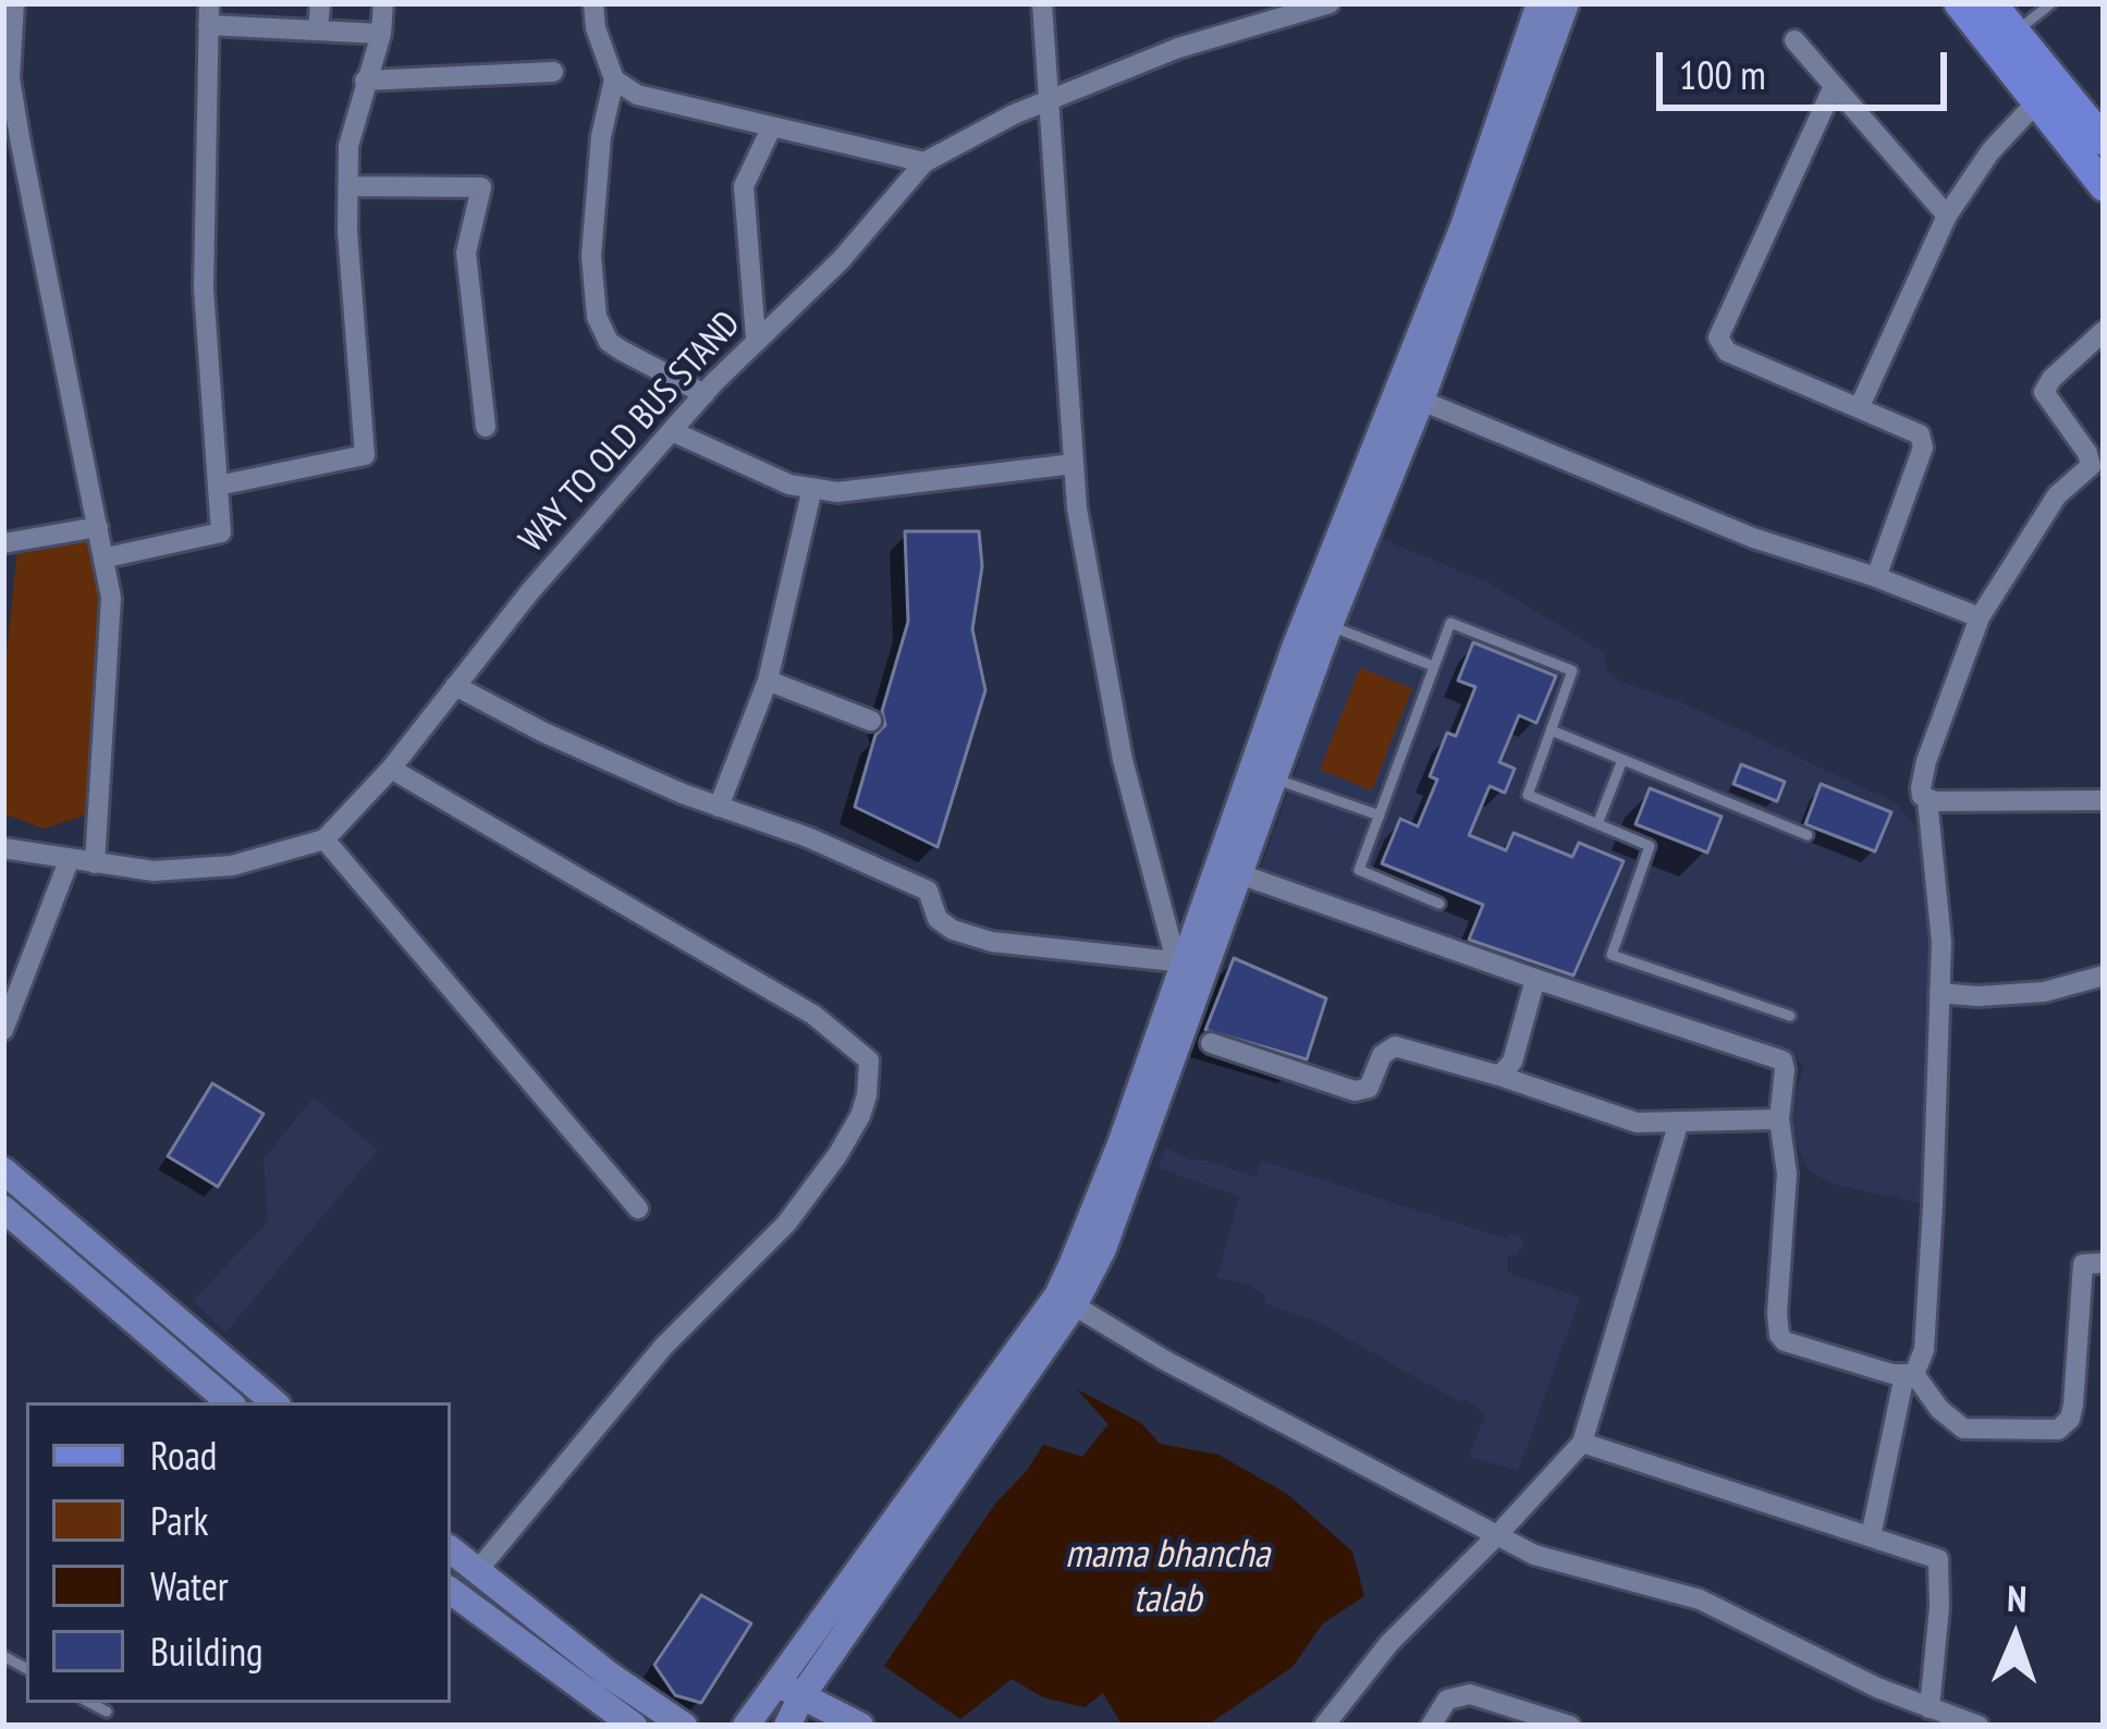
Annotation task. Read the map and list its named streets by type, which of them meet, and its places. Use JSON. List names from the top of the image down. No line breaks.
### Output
{"streets":{"street":["WAY TO OLD BUS STAND"]},"water":["mama bhancha talab"],"legend":["Road","Park","Water","Building"],"scale_bar":"100 m","north":"top"}
